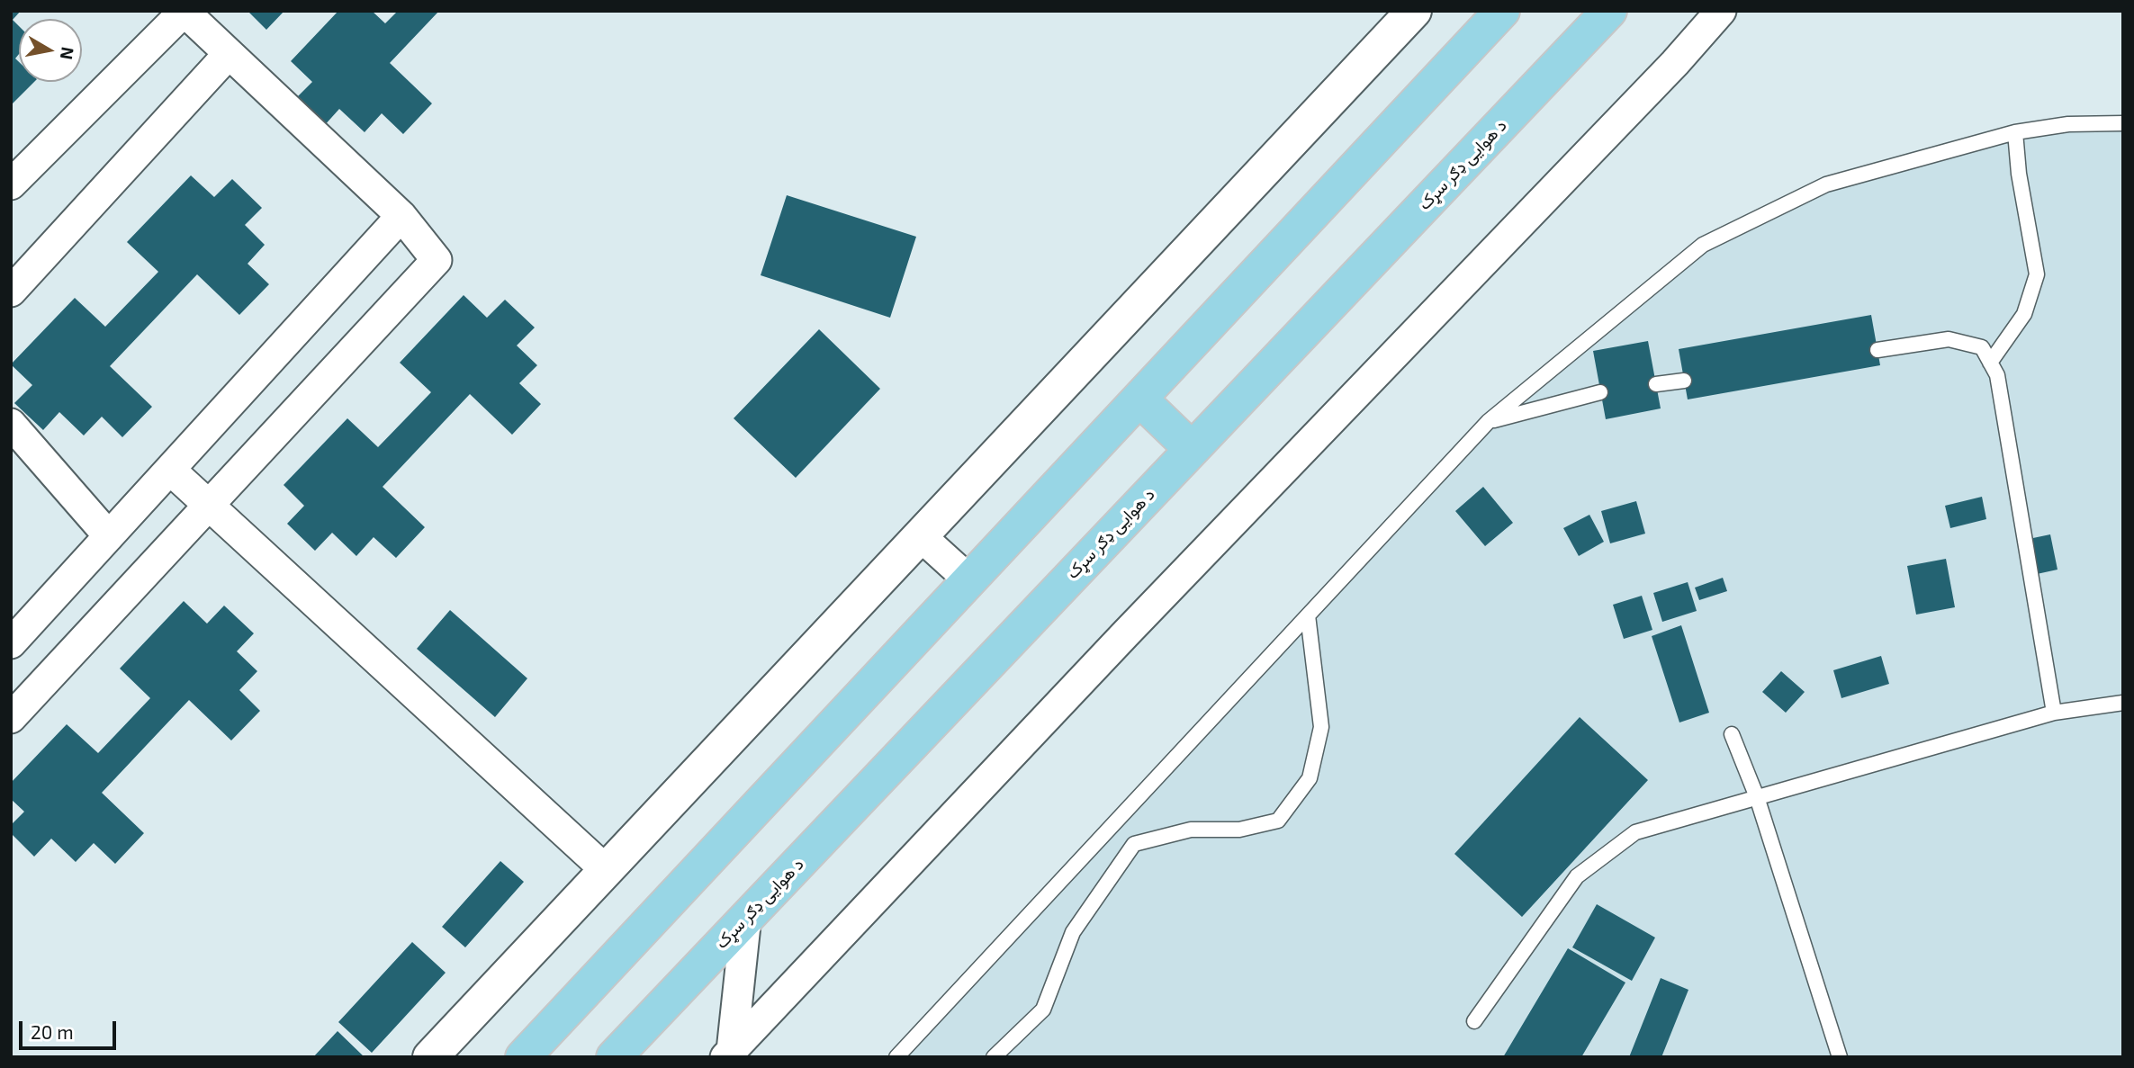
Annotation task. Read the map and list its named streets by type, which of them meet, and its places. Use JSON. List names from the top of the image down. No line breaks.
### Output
{"streets":{"main road":["د هوایی ډګر سړک"]},"scale_bar":"20 m","north":"right"}
